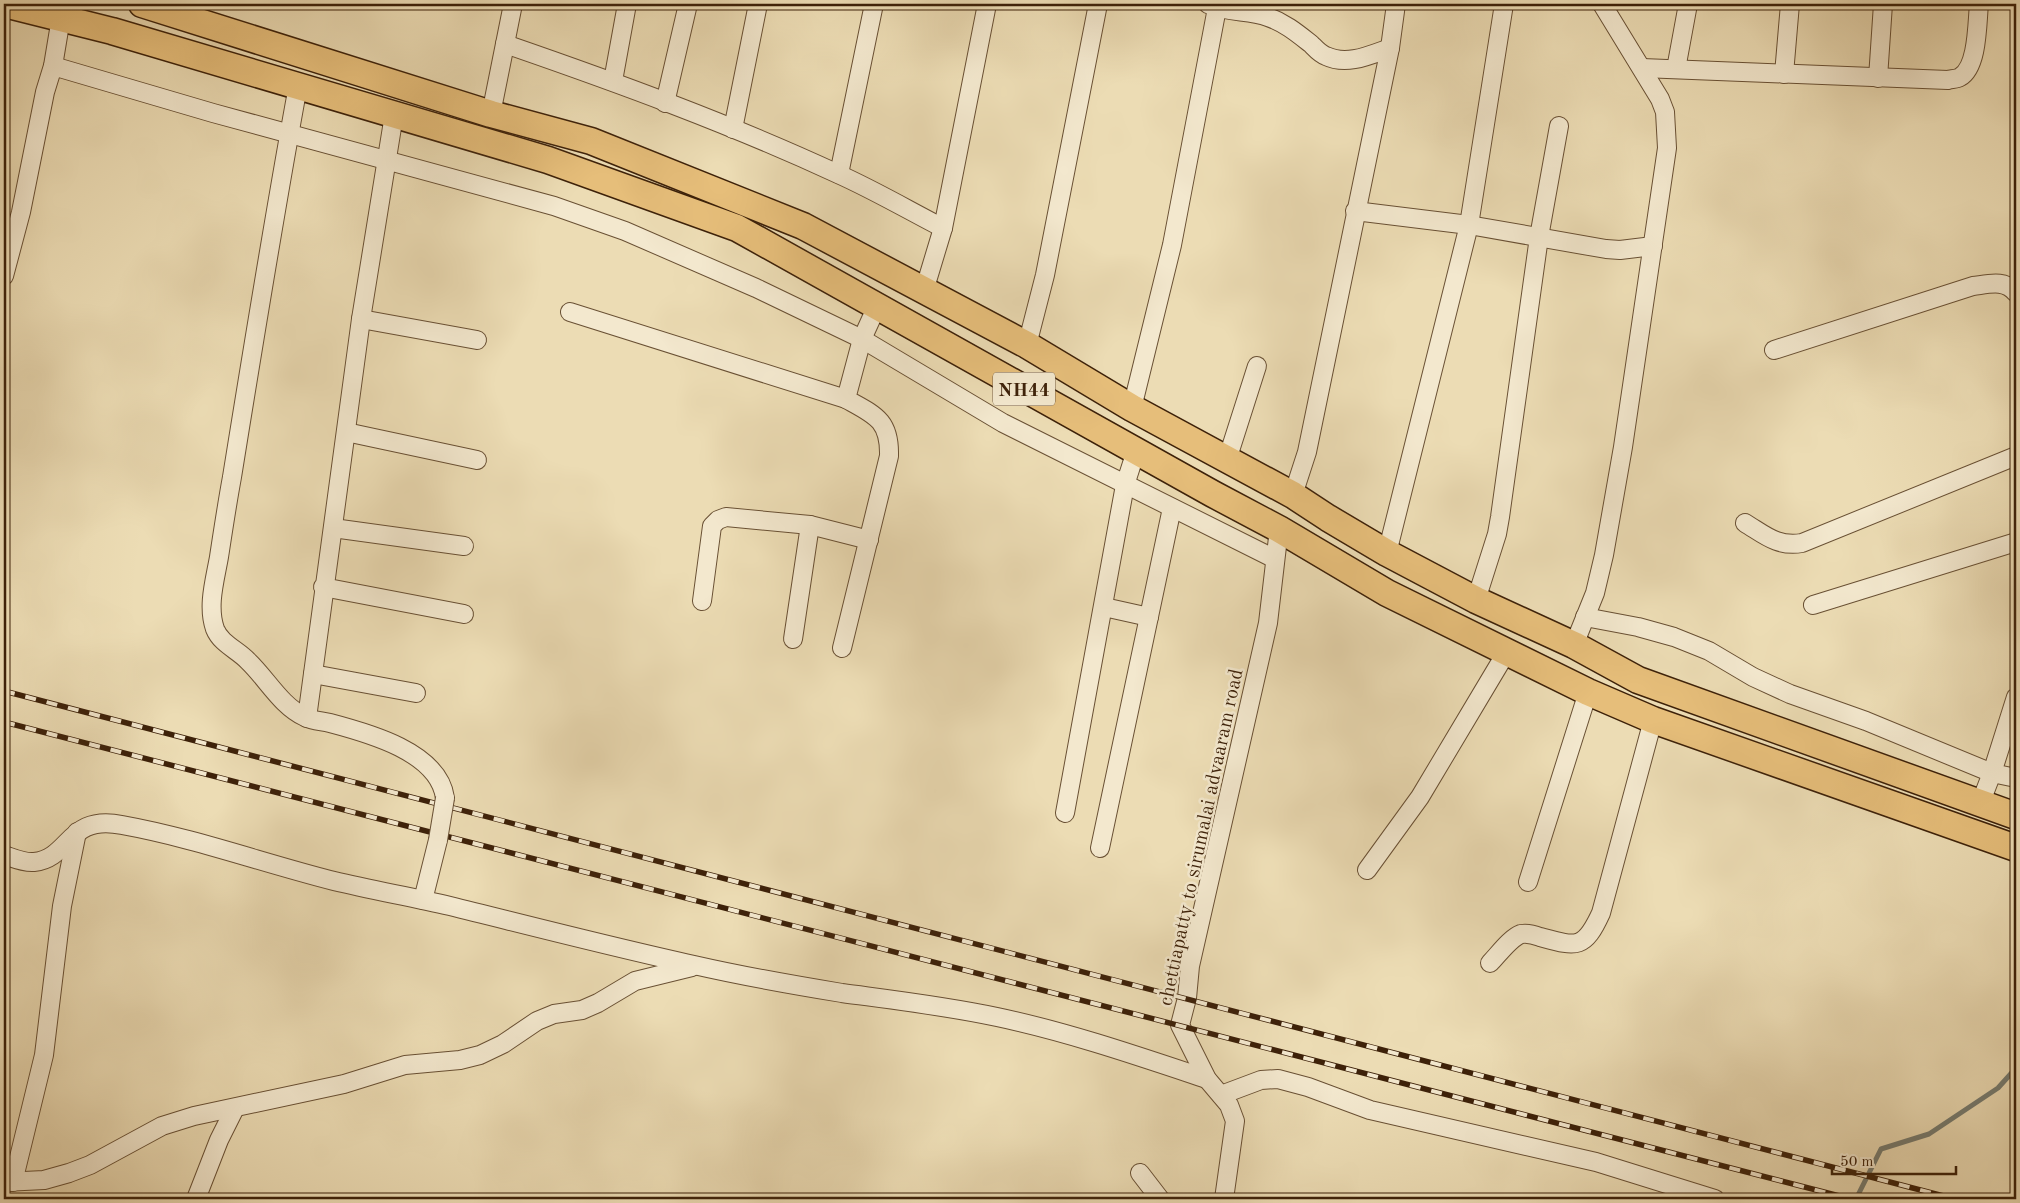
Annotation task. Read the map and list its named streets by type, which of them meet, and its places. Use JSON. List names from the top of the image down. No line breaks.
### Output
{"streets":{"highway":["NH44"],"street":["chettiapatty to sirumalai advaaram road"]},"crossings":[["NH44","chettiapatty to sirumalai advaaram road"]],"scale_bar":"50 m"}
